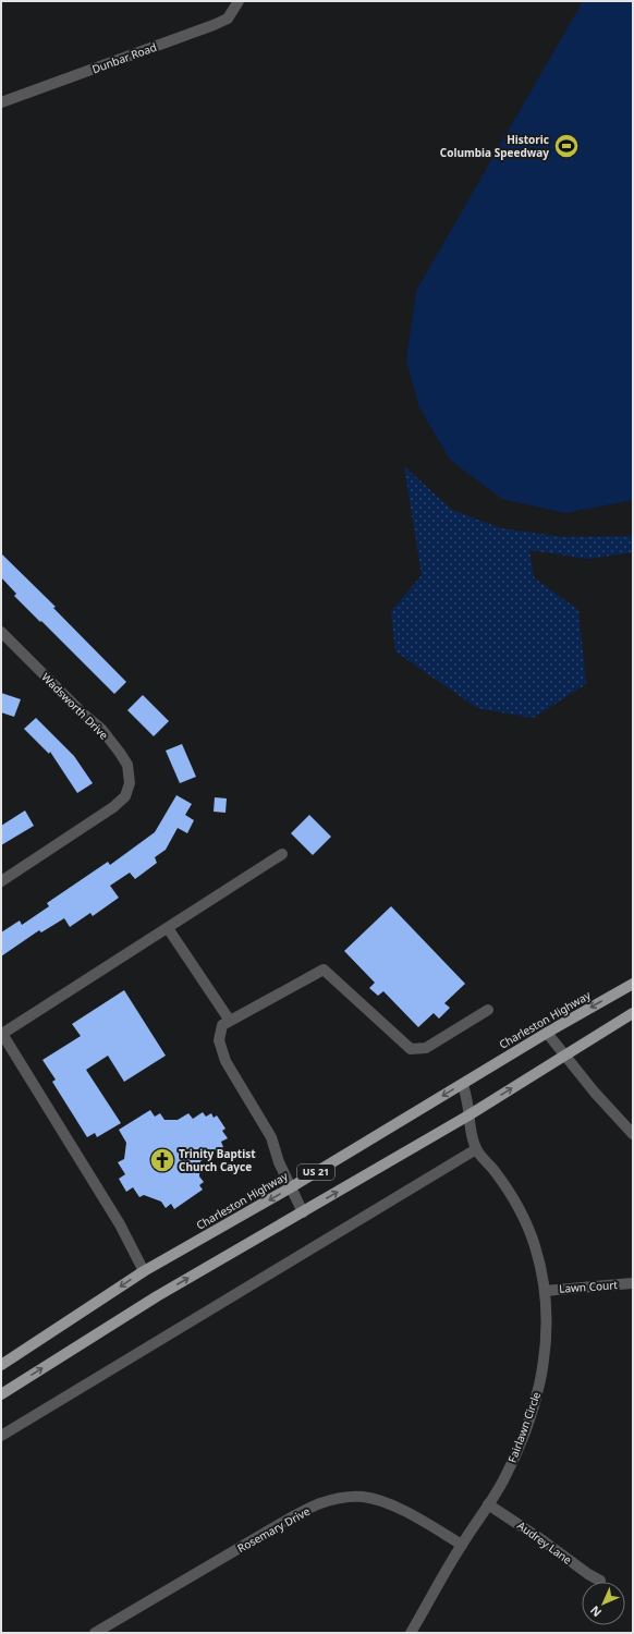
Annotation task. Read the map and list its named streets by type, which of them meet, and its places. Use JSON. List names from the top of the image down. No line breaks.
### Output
{"streets":{"main road":["Charleston Highway","US 21"],"street":["Dunbar Road","Wadsworth Drive","Lawn Court","Fairlawn Circle","Rosemary Drive","Audrey Lane"]},"crossings":[["Charleston Highway","Fairlawn Circle"],["US 21","Fairlawn Circle"],["Lawn Court","Fairlawn Circle"],["Fairlawn Circle","Rosemary Drive"],["Fairlawn Circle","Audrey Lane"]],"places":{"sports":["Historic Columbia Speedway"],"church":["Trinity Baptist Church Cayce"]},"north":"bottom left"}
